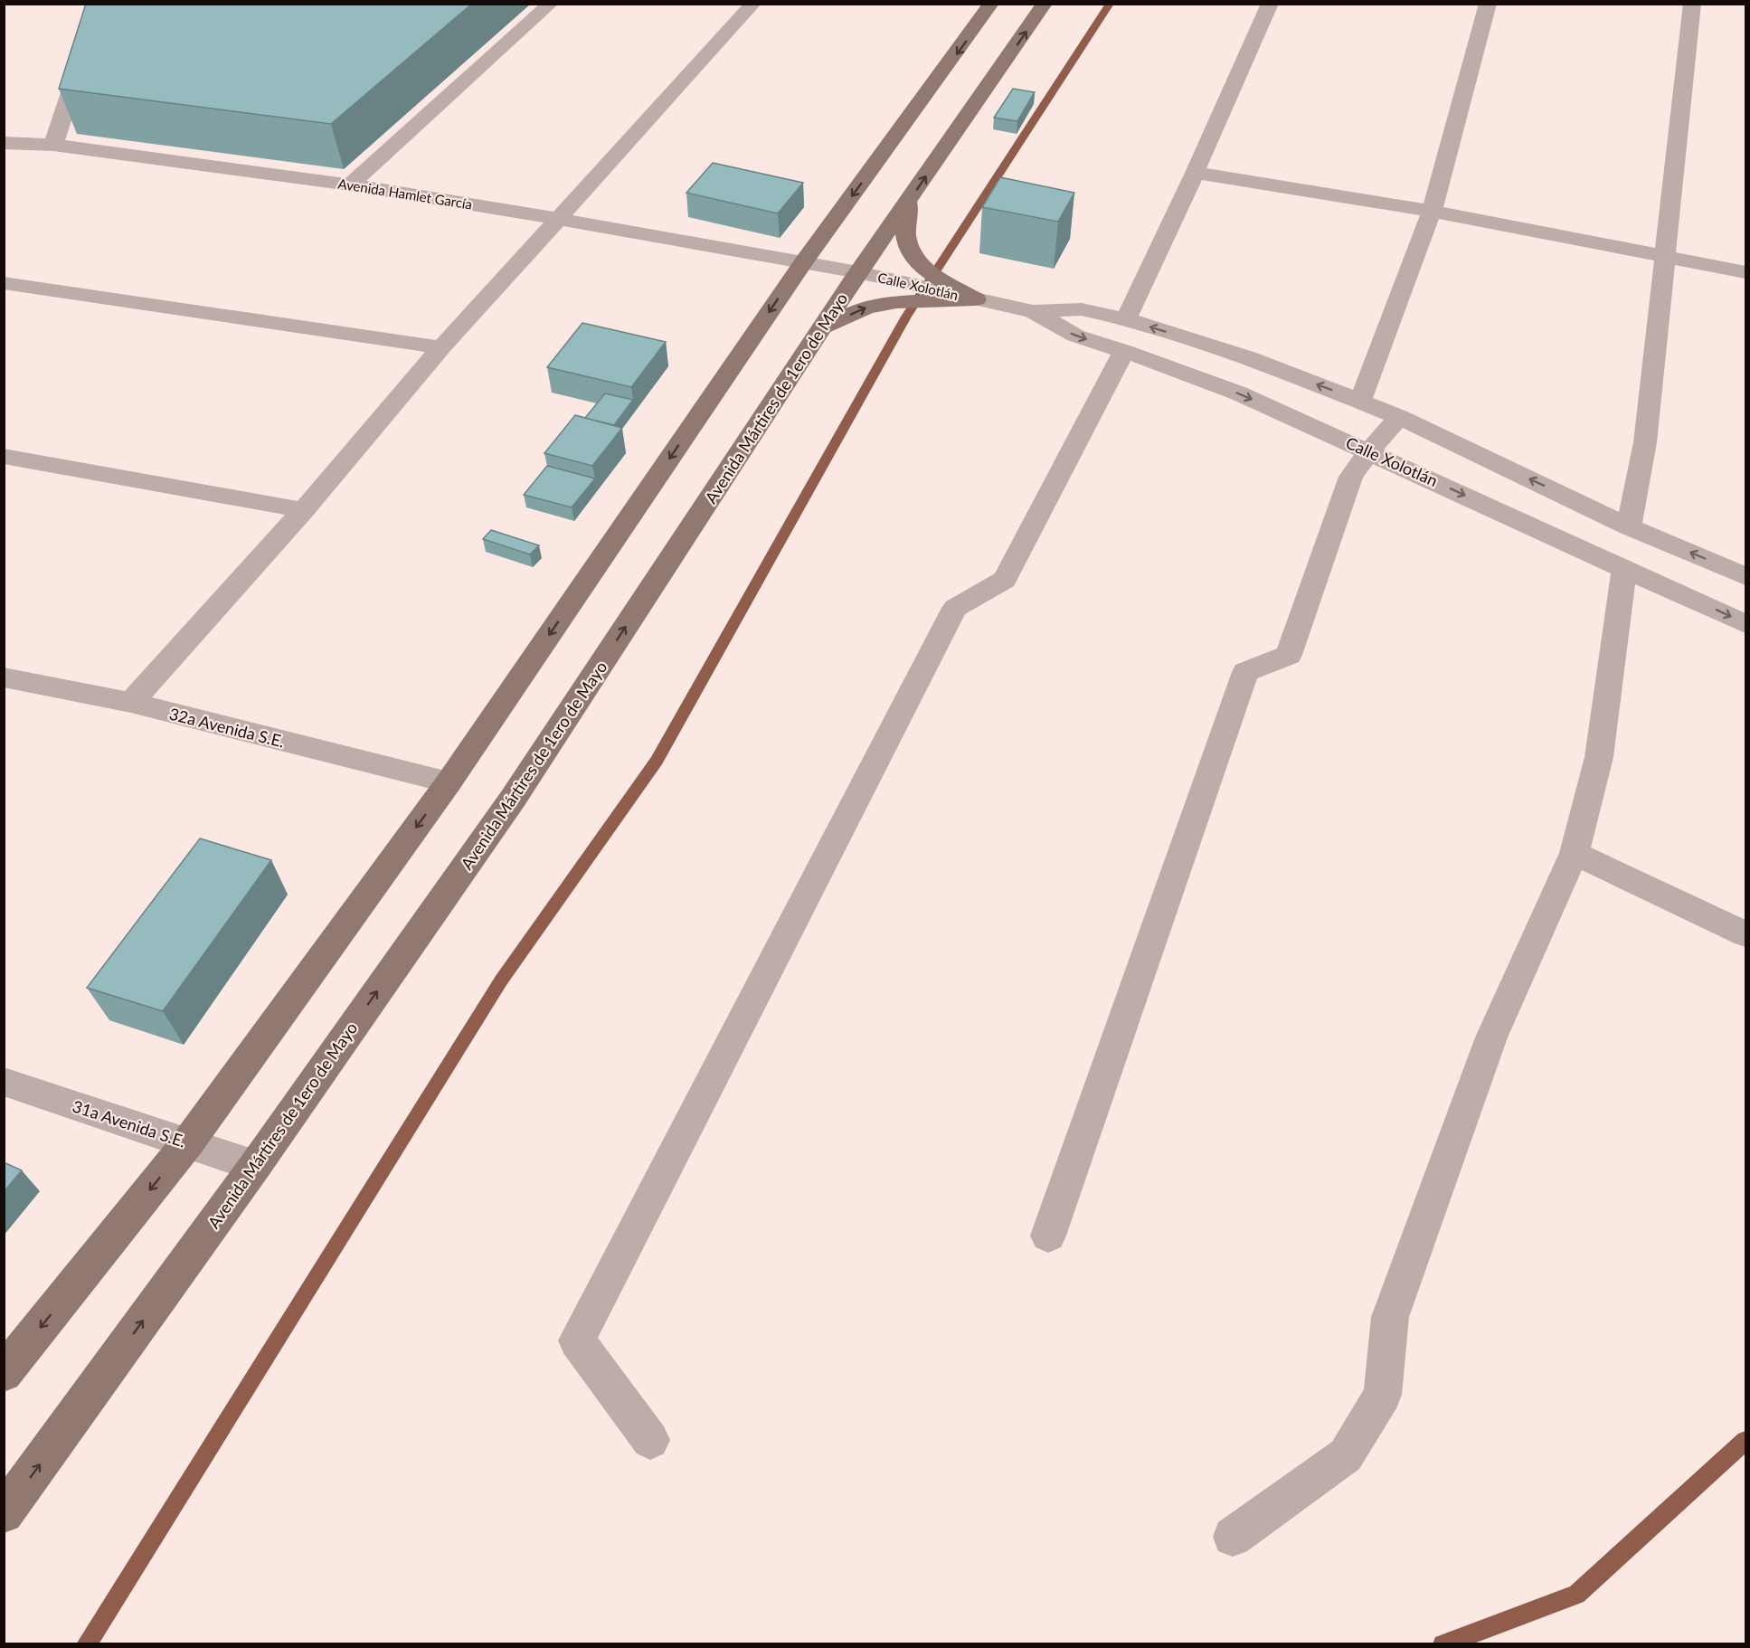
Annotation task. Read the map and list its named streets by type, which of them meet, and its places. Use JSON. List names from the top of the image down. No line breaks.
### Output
{"streets":{"main road":["Avenida Mártires de 1ero de Mayo"],"street":["Avenida Hamlet García","Calle Xolotlán","32a Avenida S.E.","31a Avenida S.E."]},"crossings":[["Avenida Hamlet García","Calle Xolotlán"],["Calle Xolotlán","Avenida Mártires de 1ero de Mayo"],["Avenida Mártires de 1ero de Mayo","31a Avenida S.E."]]}
